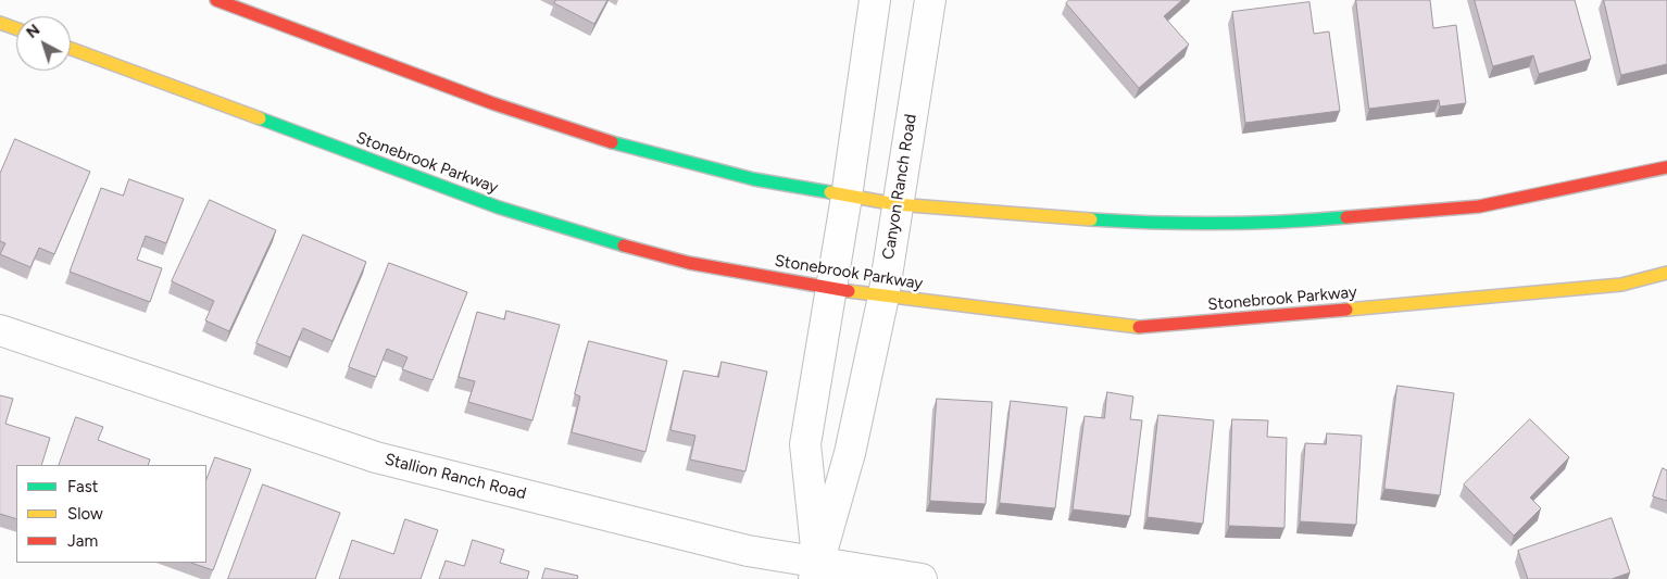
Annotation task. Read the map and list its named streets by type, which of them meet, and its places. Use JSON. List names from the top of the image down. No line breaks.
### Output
{"streets":{"main road":["Stonebrook Parkway"],"street":["Canyon Ranch Road","Stallion Ranch Road"]},"crossings":[["Stonebrook Parkway","Canyon Ranch Road"],["Canyon Ranch Road","Stallion Ranch Road"]],"legend":["Fast","Slow","Jam"],"north":"top left"}
